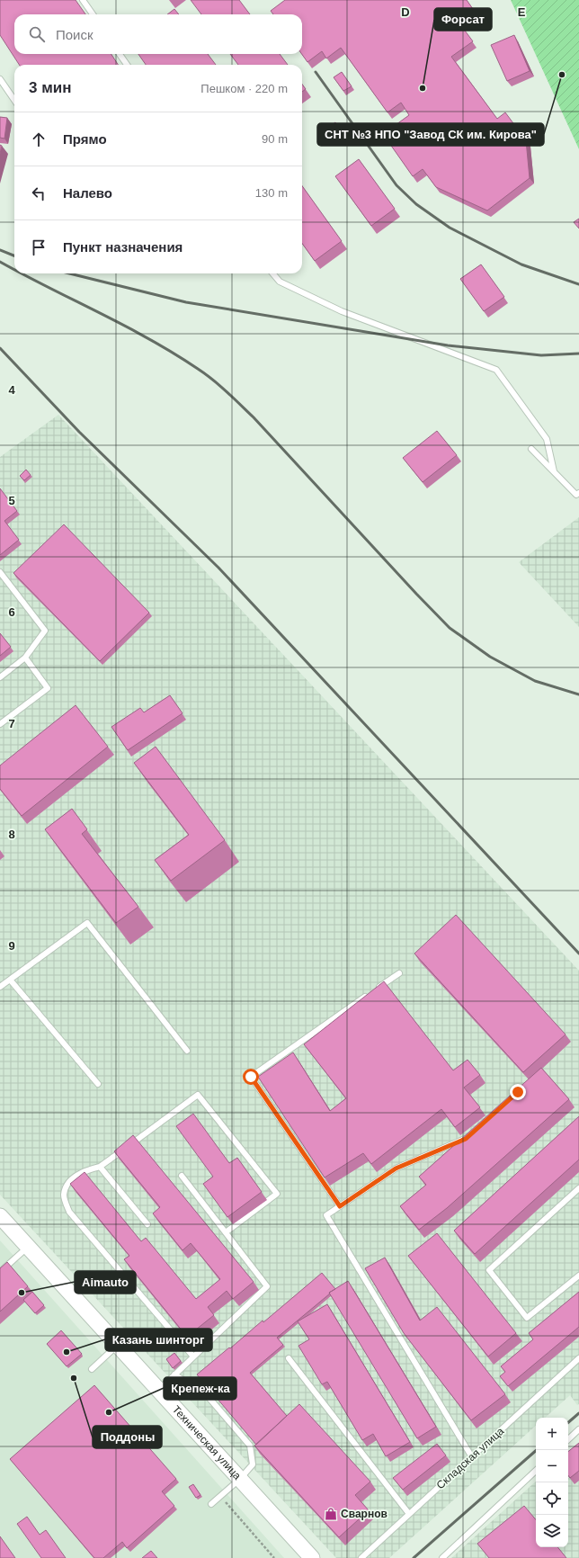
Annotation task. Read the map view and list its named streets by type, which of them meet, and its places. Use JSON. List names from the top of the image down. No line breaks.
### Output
{"streets":{"main road":["Техническая улица"],"lane":["Складская улица"]},"places":{"other":["СНТ №3 НПО \"Завод СК им. Кирова\"","Форсат","Aimauto","Казань шинторг","Поддоны","Крепеж-ка"],"shop":["Сварнов"]},"page":{"search":"Поиск","heading":["3 мин","Пешком · 220 m"],"list":[["Прямо","90 m"],["Налево","130 m"],"Пункт назначения"],"map_buttons":["+","−"]},"grid":{"columns":["D","E"],"rows":["4","5","6","7","8","9"]}}
